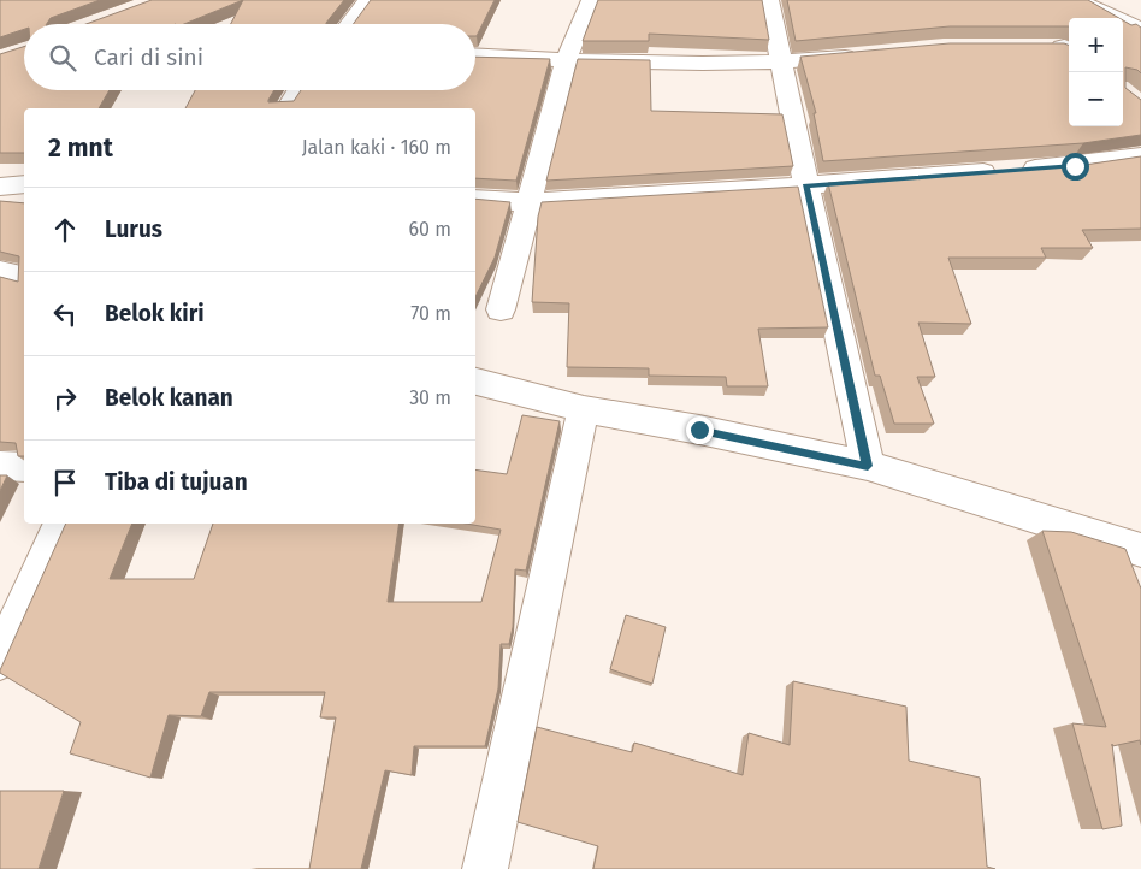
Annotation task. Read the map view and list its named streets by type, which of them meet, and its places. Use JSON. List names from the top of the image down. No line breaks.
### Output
{"page":{"map_buttons":["+","−"],"search":"Cari di sini","heading":["2 mnt","Jalan kaki · 160 m"],"list":[["Lurus","60 m"],["Belok kiri","70 m"],["Belok kanan","30 m"],"Tiba di tujuan"]}}
